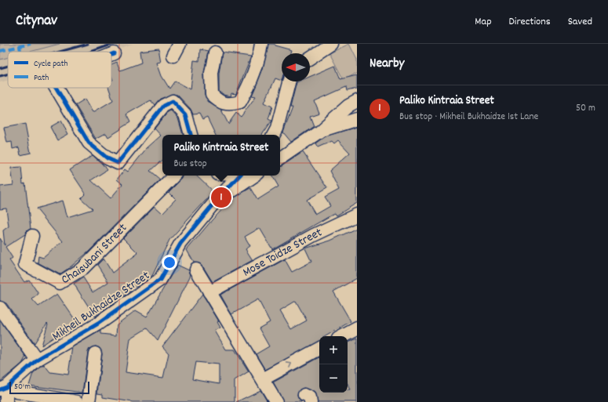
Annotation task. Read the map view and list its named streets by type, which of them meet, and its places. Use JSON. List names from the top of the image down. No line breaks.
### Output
{"streets":{"street":["Chaisubani Street","Mose Toidze Street","Mikheil Bukhaidze Street"]},"legend":["Cycle path","Path"],"scale_bar":"50 m","north":"left","page":{"header":"Citynav","nav":["Map","Directions","Saved"],"heading":"Nearby","list":[{"mark":"1","name":"Paliko Kintraia Street","note":"Bus stop · Mikheil Bukhaidze 1st Lane","value":"50 m"}],"popup":["Paliko Kintraia Street","Bus stop"],"pins":"1","map_buttons":["+","−"],"scale":"50 m"}}
